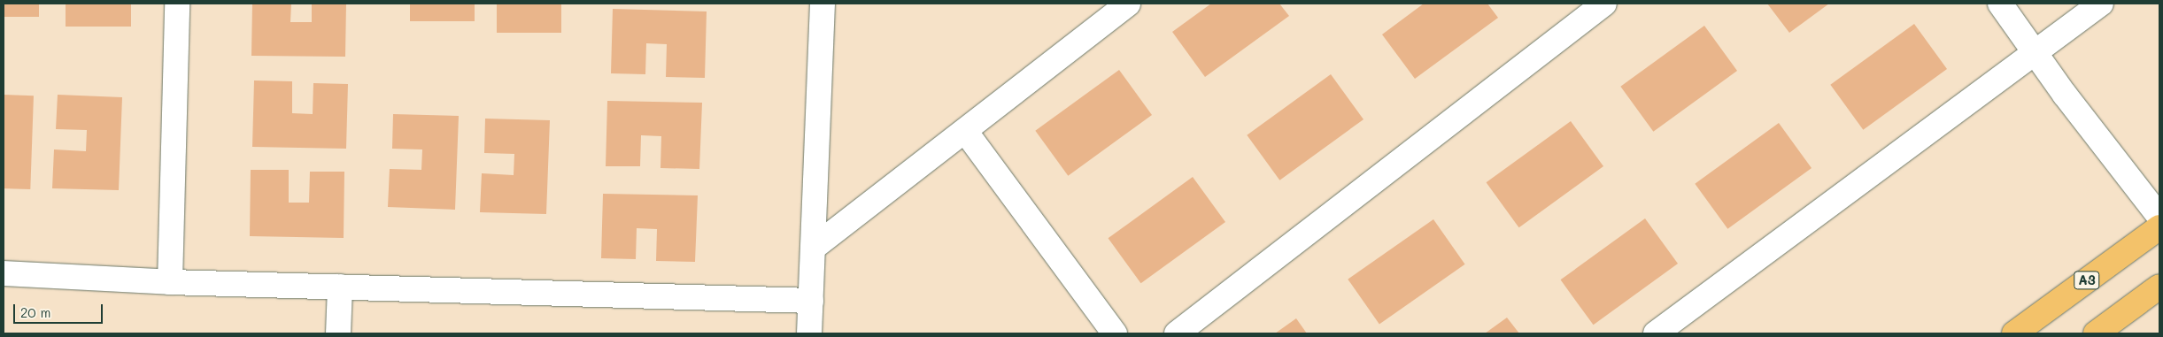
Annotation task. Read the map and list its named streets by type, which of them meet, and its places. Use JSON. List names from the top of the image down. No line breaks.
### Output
{"streets":{"highway":["A3"]},"scale_bar":"20 m"}
